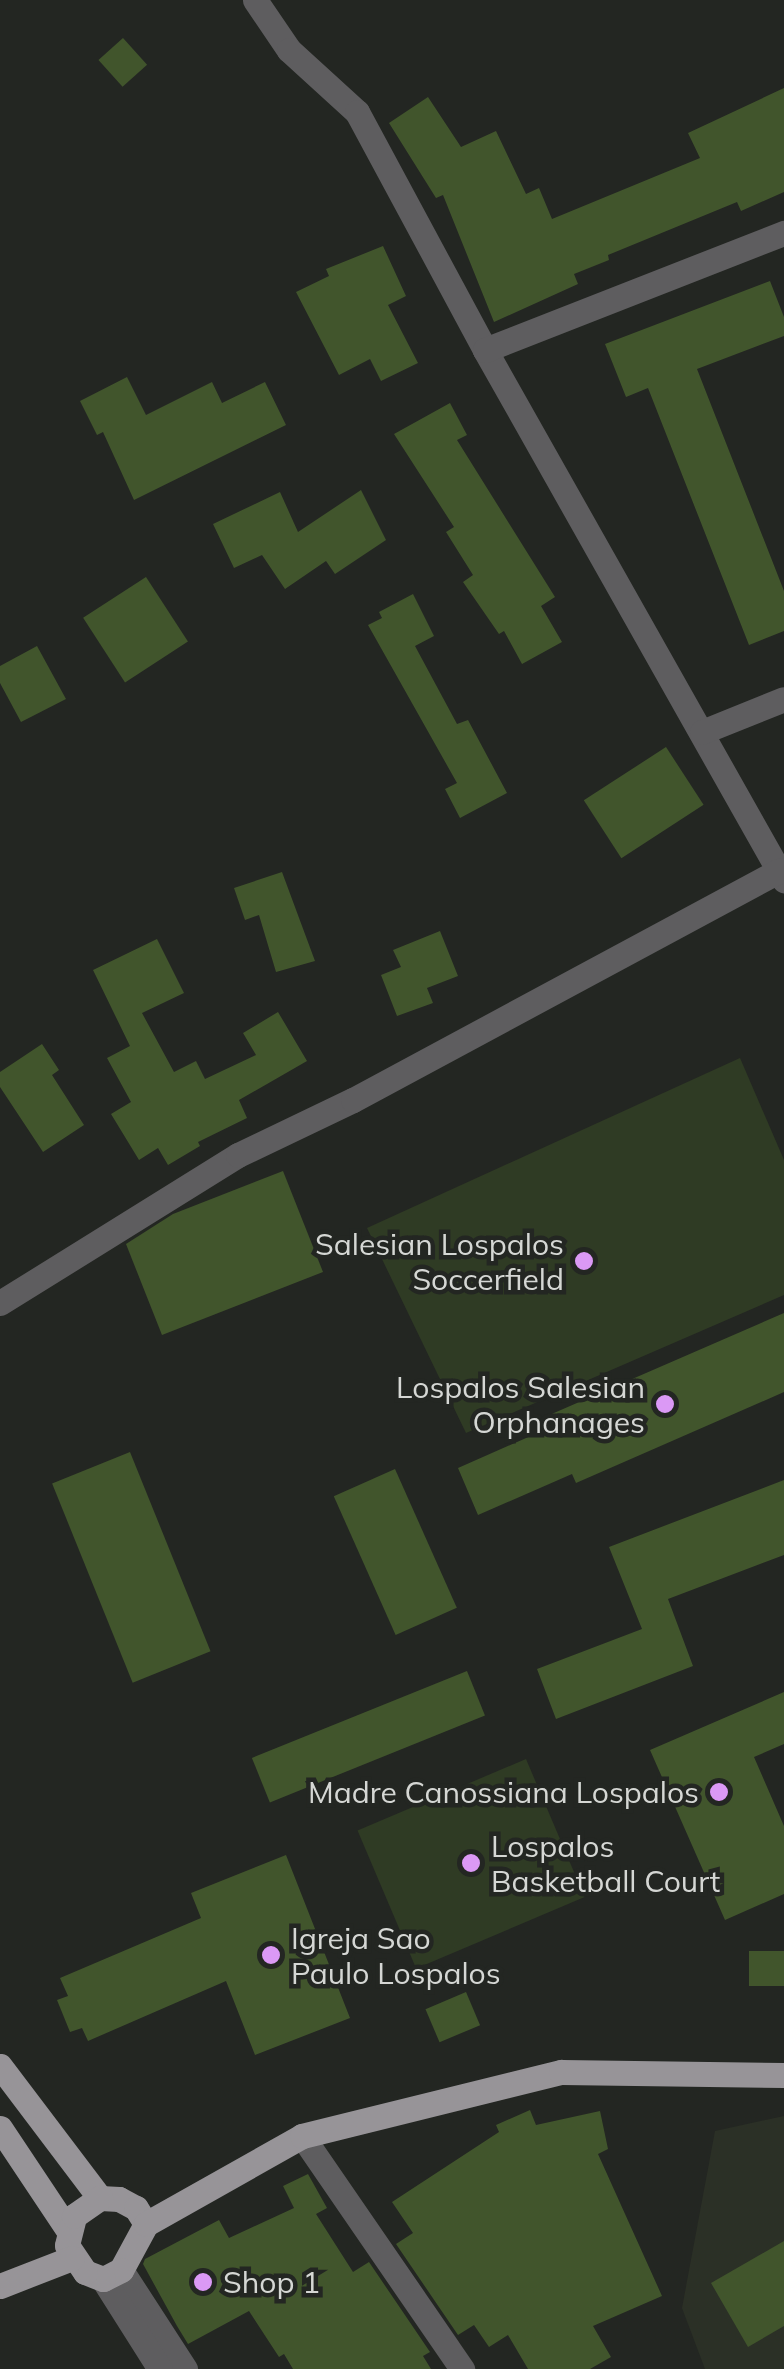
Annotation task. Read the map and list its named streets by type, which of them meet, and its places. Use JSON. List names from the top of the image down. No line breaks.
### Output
{"places":["Salesian Lospalos Soccerfield","Lospalos Salesian Orphanages","Madre Canossiana Lospalos","Lospalos Basketball Court","Igreja Sao Paulo Lospalos","Shop 1"]}
